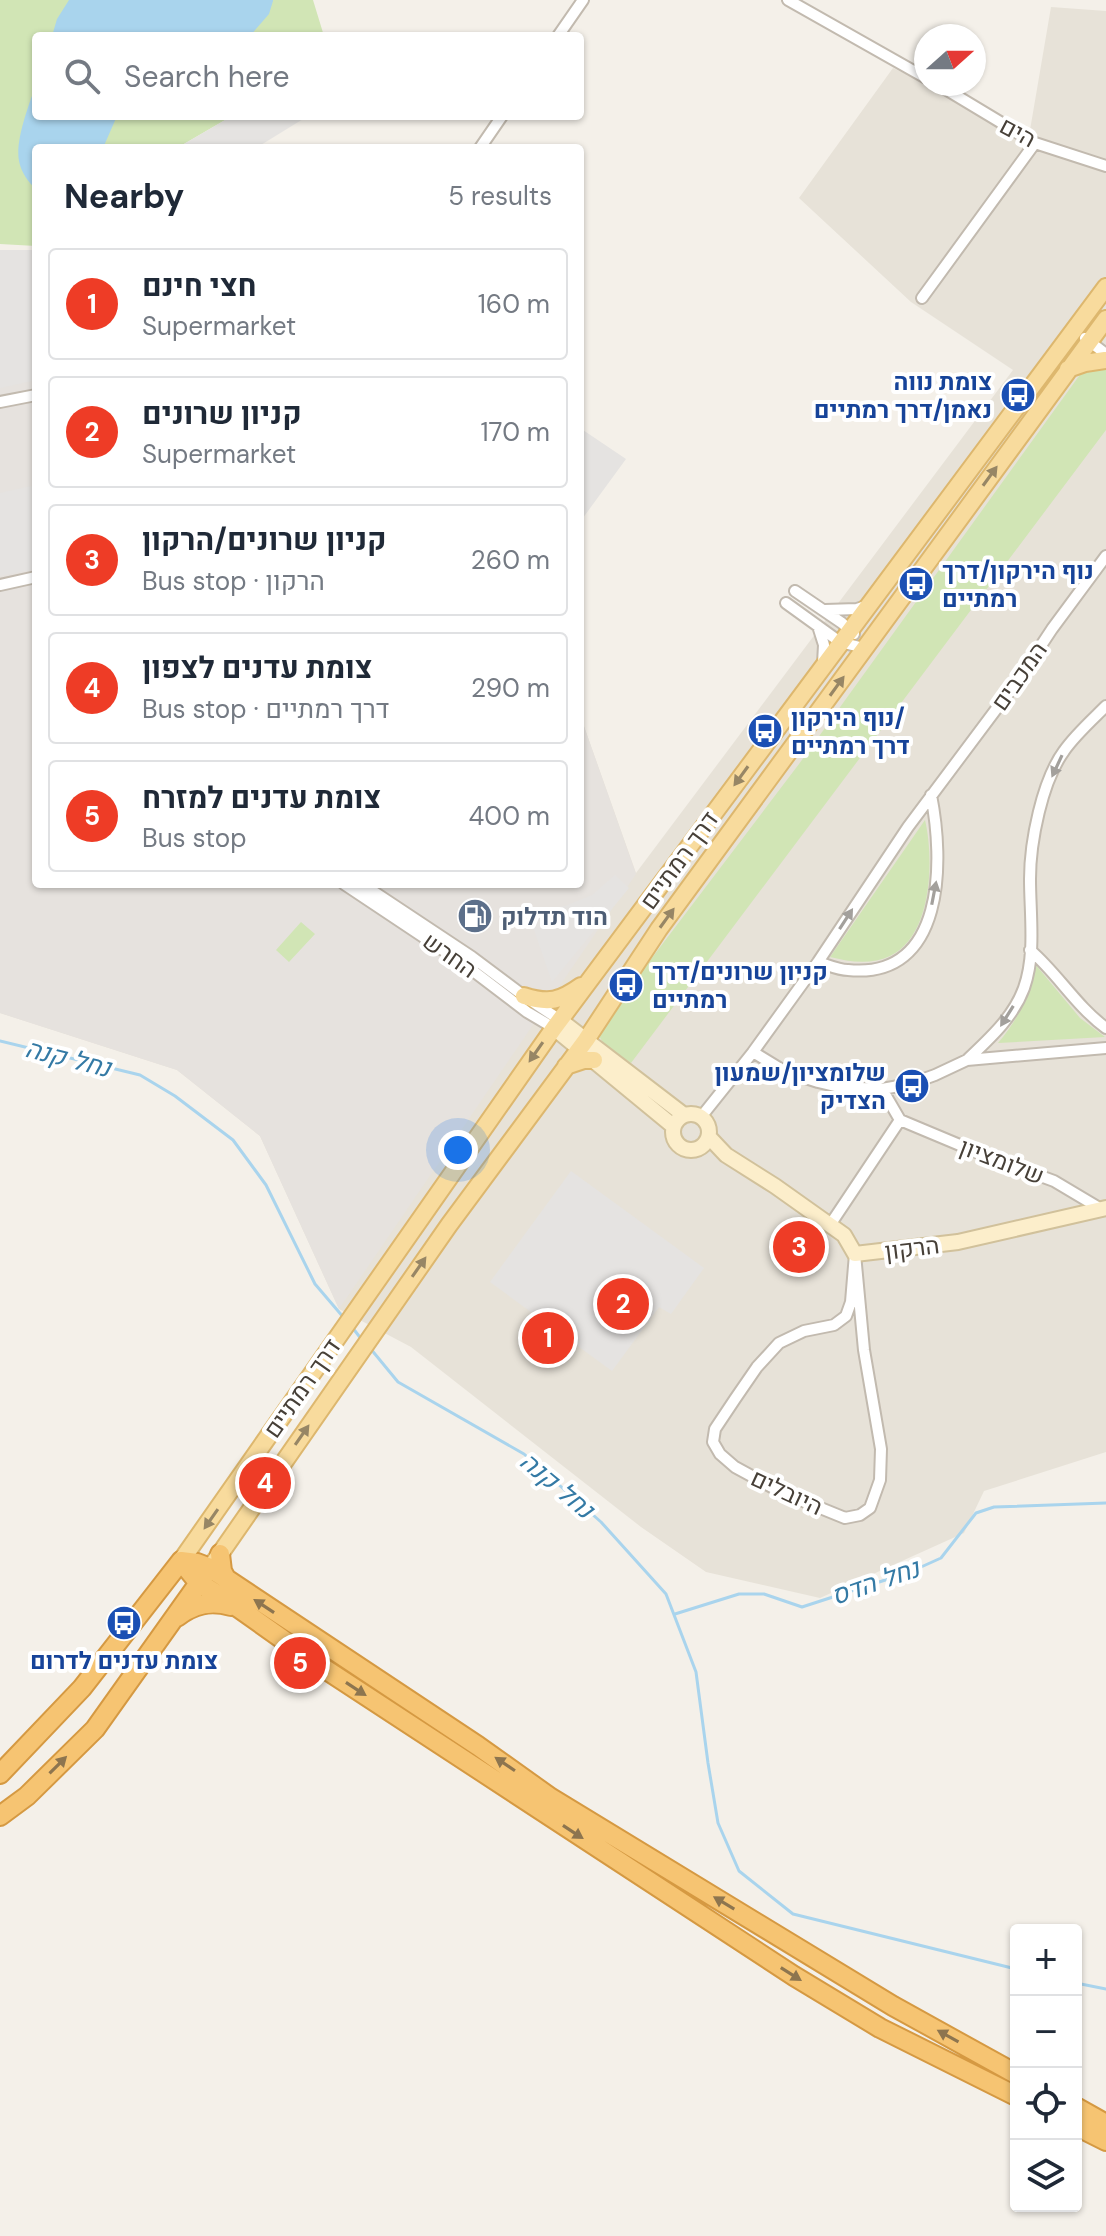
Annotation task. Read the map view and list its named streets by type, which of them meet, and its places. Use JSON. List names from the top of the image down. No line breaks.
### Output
{"streets":{"main road":["דרך רמתיים"],"street":["הים","המכבים","החרש","שלומציון","הרקון","היובלים"]},"crossings":[["המכבים","הרקון"],["דרך רמתיים","החרש"],["שלומציון","הרקון"],["הרקון","היובלים"]],"water":["נחל קנה","נחל הדס"],"places":{"bus stop":["צומת נווה נאמן/דרך רמתיים","נוף הירקון/דרך רמתיים","נוף הירקון/ דרך רמתיים","קניון שרונים/דרך רמתיים","שלומציון/שמעון הצדיק","צומת עדנים לדרום"],"fuel station":["הוד תדלוק"]},"north":"right","page":{"search":"Search here","heading":["Nearby","5 results"],"list":[{"mark":"1","name":"חצי חינם","note":"Supermarket","value":"160 m"},{"mark":"2","name":"קניון שרונים","note":"Supermarket","value":"170 m"},{"mark":"3","name":"קניון שרונים/הרקון","note":"Bus stop · הרקון","value":"260 m"},{"mark":"4","name":"צומת עדנים לצפון","note":"Bus stop · דרך רמתיים","value":"290 m"},{"mark":"5","name":"צומת עדנים למזרח","note":"Bus stop","value":"400 m"}],"pins":["3","2","1","4","5"],"map_buttons":["+","−"]}}
